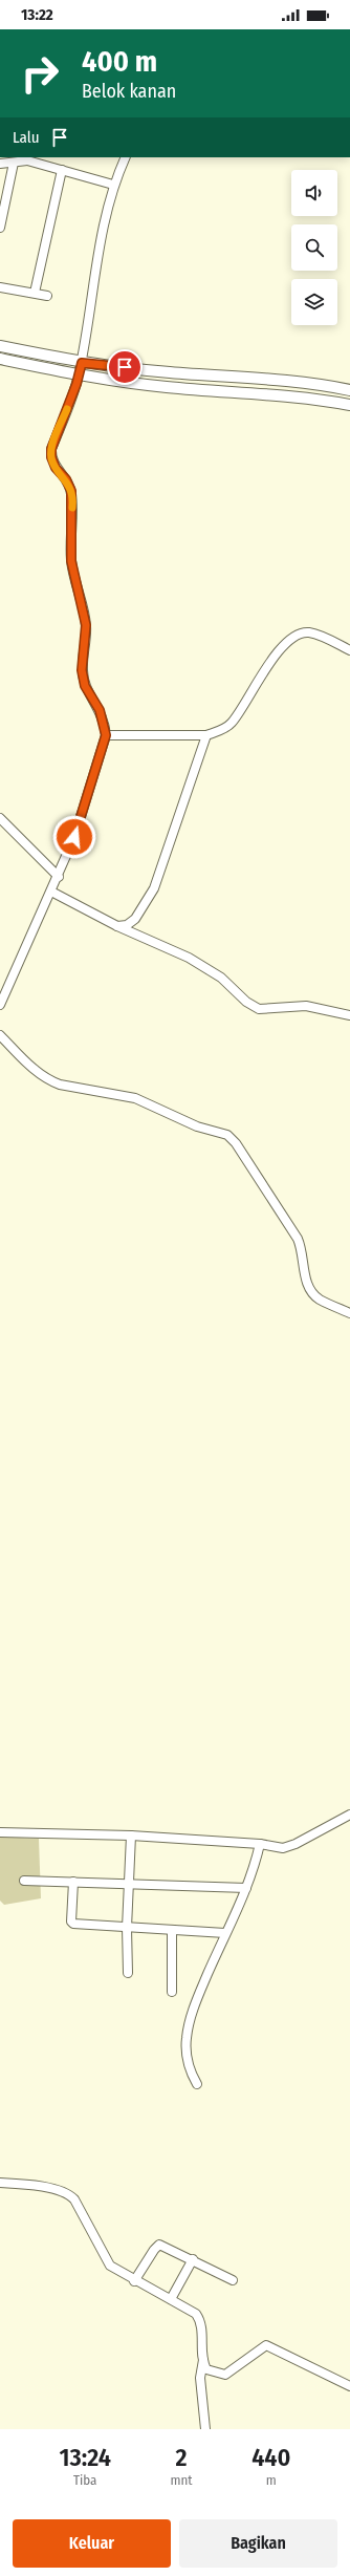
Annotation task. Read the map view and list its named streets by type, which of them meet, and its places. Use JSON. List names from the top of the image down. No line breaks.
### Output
{"page":{"status":"13:22","turn":["400 m","Belok kanan"],"then":"Lalu","eta":["13:24","Tiba","2","mnt","440","m"],"buttons":["Keluar","Bagikan"]}}
